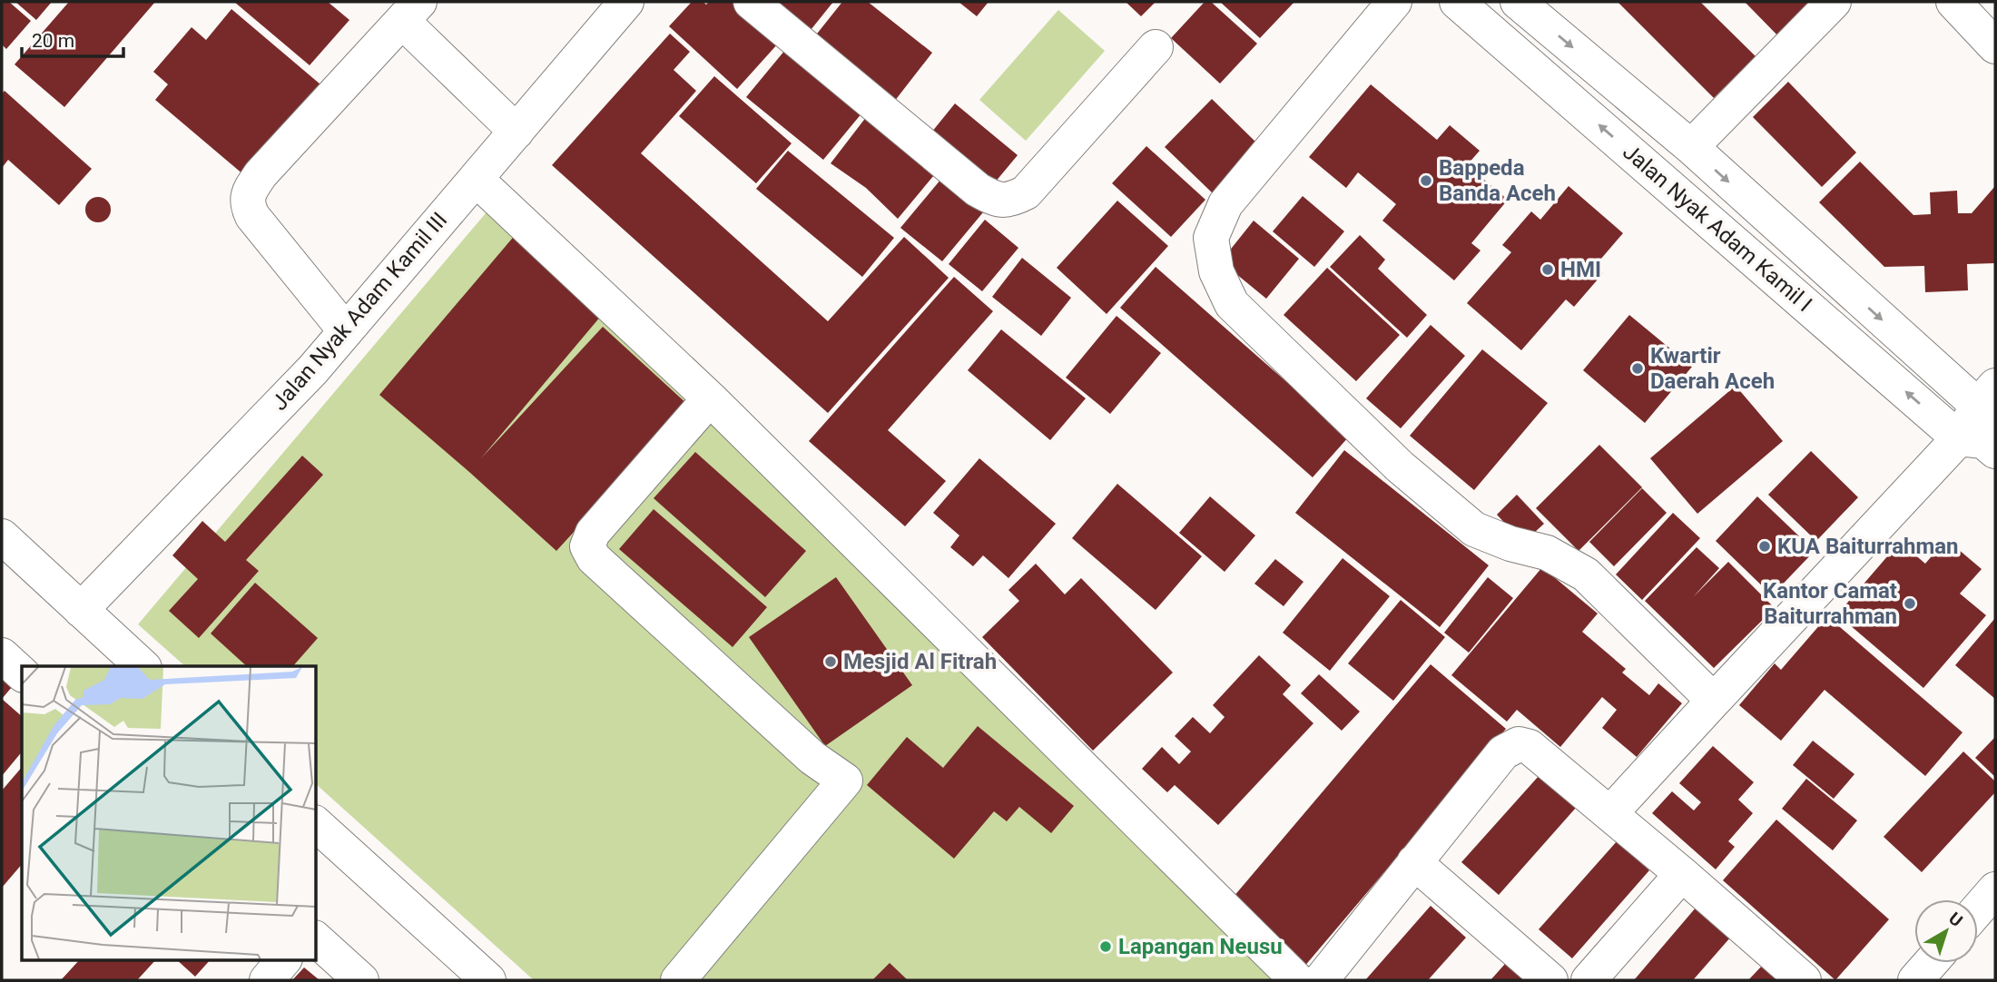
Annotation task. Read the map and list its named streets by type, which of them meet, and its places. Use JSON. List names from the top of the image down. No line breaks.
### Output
{"streets":{"street":["Jalan Nyak Adam Kamil I","Jalan Nyak Adam Kamil III"]},"places":["Bappeda Banda Aceh","HMI","Kwartir Daerah Aceh","KUA Baiturrahman","Kantor Camat Baiturrahman","Mesjid Al Fitrah","Lapangan Neusu"],"scale_bar":"20 m","north":"top right"}
